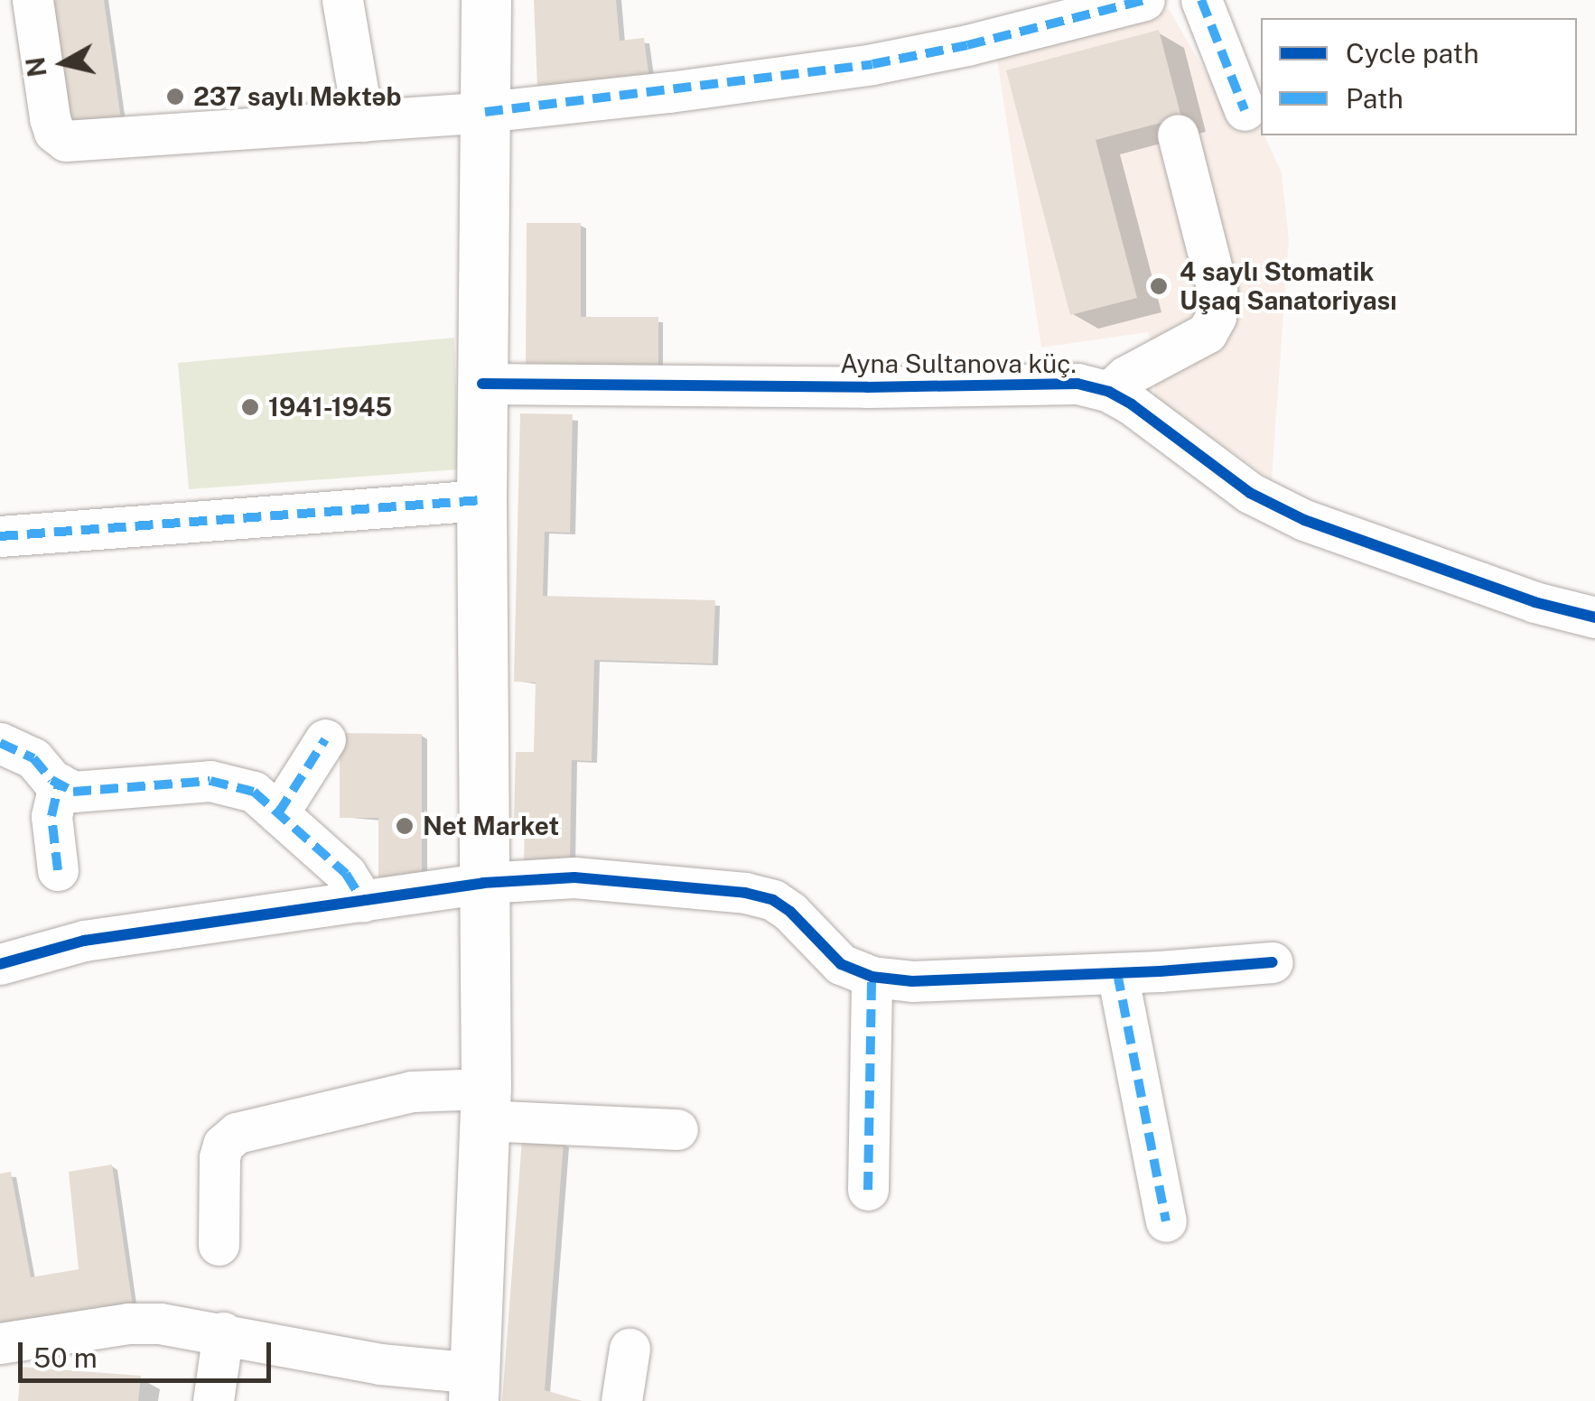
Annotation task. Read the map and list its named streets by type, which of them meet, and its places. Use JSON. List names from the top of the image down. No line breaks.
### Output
{"streets":{"street":["Ayna Sultanova küç."]},"places":["237 saylı Məktəb","4 saylı Stomatik Uşaq Sanatoriyası","1941-1945","Net Market"],"legend":["Cycle path","Path"],"scale_bar":"50 m","north":"left"}
